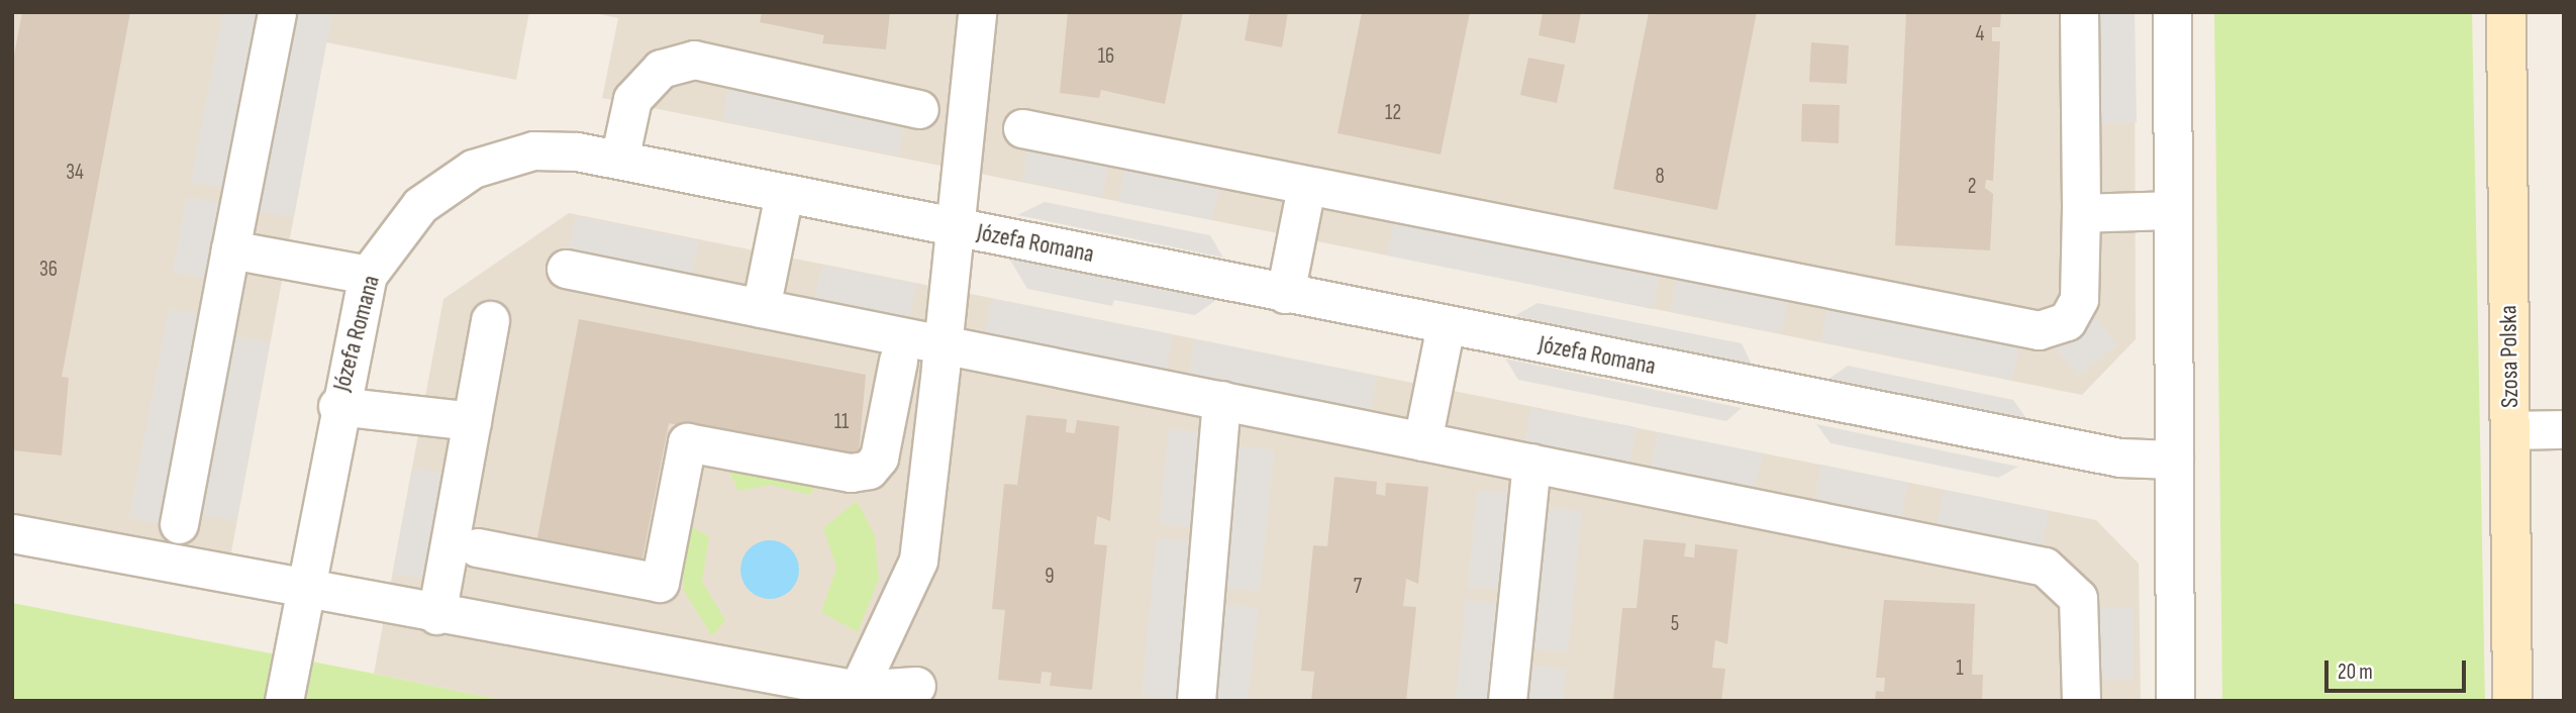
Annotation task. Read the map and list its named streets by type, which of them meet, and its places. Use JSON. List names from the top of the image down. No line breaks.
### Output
{"streets":{"street":["Józefa Romana","Szosa Polska"]},"house_numbers":["4","16","12","34","8","2","36","11","9","7","5","1"],"scale_bar":"20 m"}
